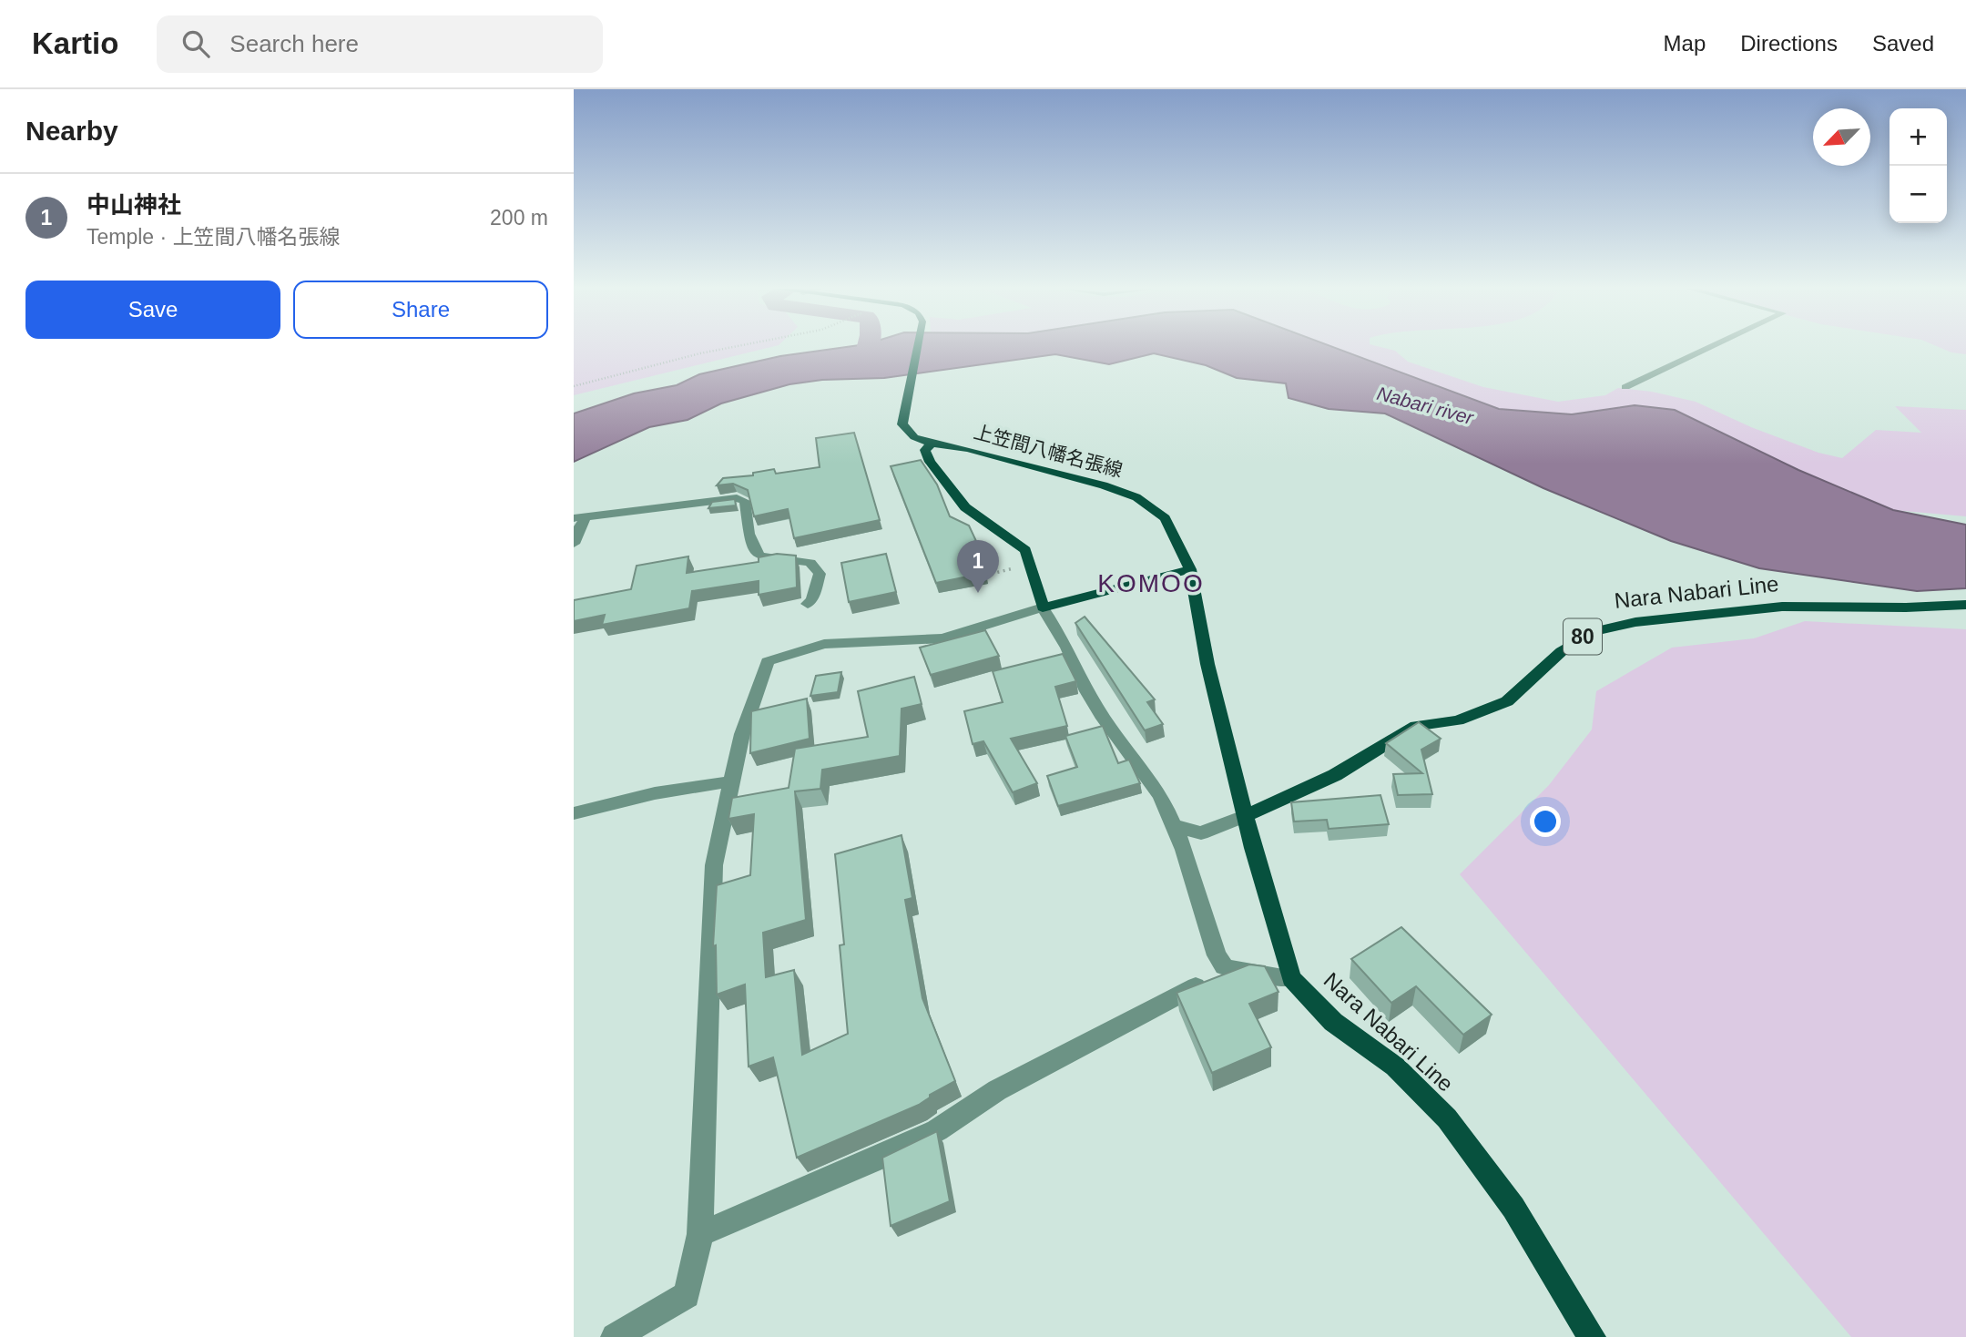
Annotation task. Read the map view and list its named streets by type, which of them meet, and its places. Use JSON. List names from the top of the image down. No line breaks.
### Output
{"streets":{"main road":["上笠間八幡名張線","Nara Nabari Line","80"]},"crossings":[["上笠間八幡名張線","Nara Nabari Line"]],"districts":["KOMOO"],"water":["Nabari river"],"north":"bottom left","page":{"header":"Kartio","search":"Search here","nav":["Map","Directions","Saved"],"heading":"Nearby","map_buttons":["+","−"],"list":[{"mark":"1","name":"中山神社","note":"Temple · 上笠間八幡名張線","value":"200 m"}],"buttons":["Save","Share"],"pins":"1"}}
